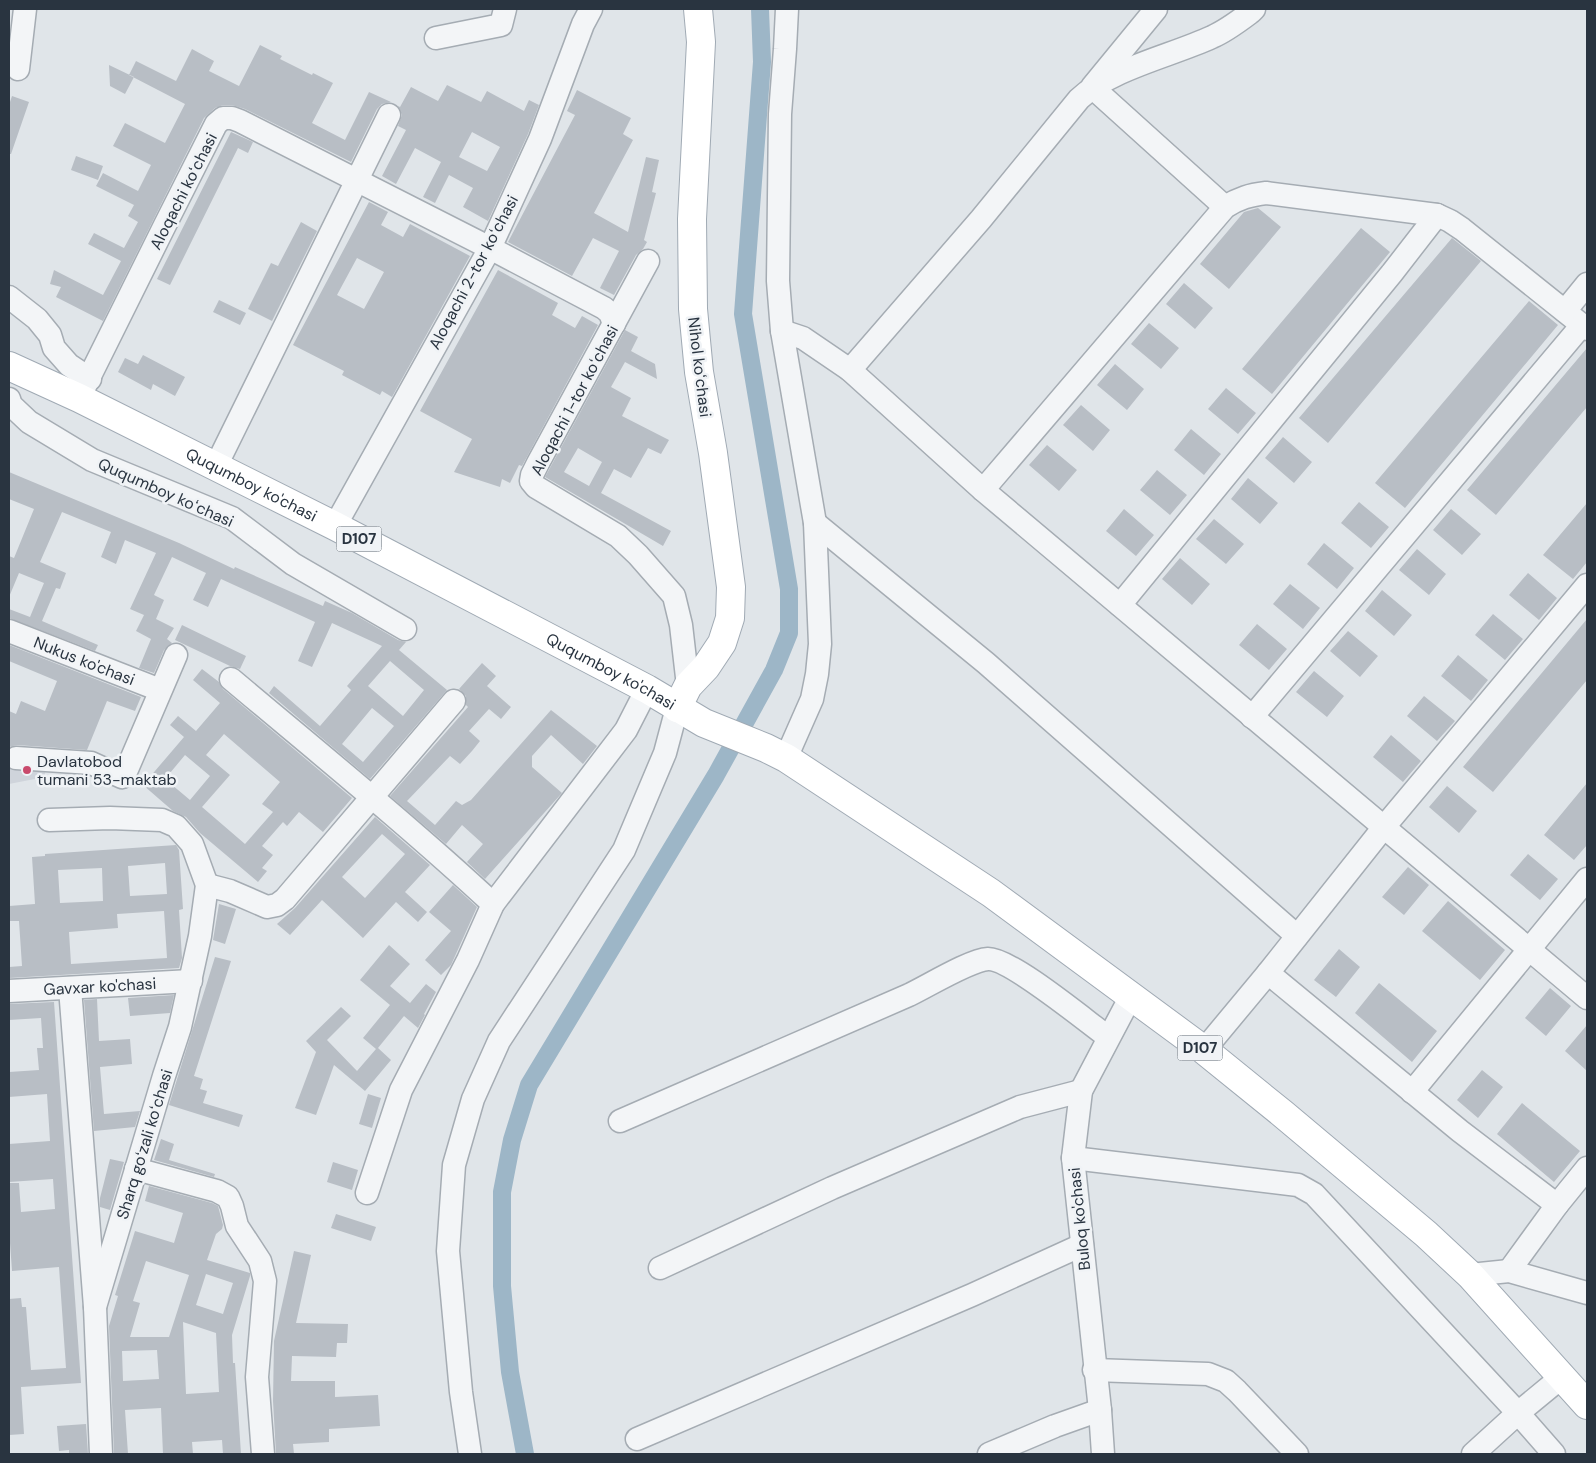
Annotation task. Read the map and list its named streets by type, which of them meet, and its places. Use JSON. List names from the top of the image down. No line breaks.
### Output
{"streets":{"main road":["Nihol koʻchasi","Ququmboy ko'chasi","D107"],"street":["Aloqachi koʻchasi","Aloqachi 2-tor koʻchasi","Aloqachi 1-tor koʻchasi","Ququmboy koʻchasi","Nukus ko'chasi","Gavxar ko'chasi","Sharq goʻzali koʻchasi","Buloq ko'chasi"]},"crossings":[["Aloqachi koʻchasi","Aloqachi 2-tor koʻchasi"],["Aloqachi koʻchasi","Aloqachi 1-tor koʻchasi"],["Aloqachi koʻchasi","Ququmboy ko'chasi"],["Aloqachi 2-tor koʻchasi","Ququmboy ko'chasi"],["Nihol koʻchasi","Aloqachi 1-tor koʻchasi"],["Nihol koʻchasi","Ququmboy ko'chasi"],["Aloqachi 1-tor koʻchasi","Ququmboy ko'chasi"],["Ququmboy ko'chasi","D107"],["D107","Buloq ko'chasi"],["Gavxar ko'chasi","Sharq goʻzali koʻchasi"]],"places":["Davlatobod tumani 53-maktab"]}
